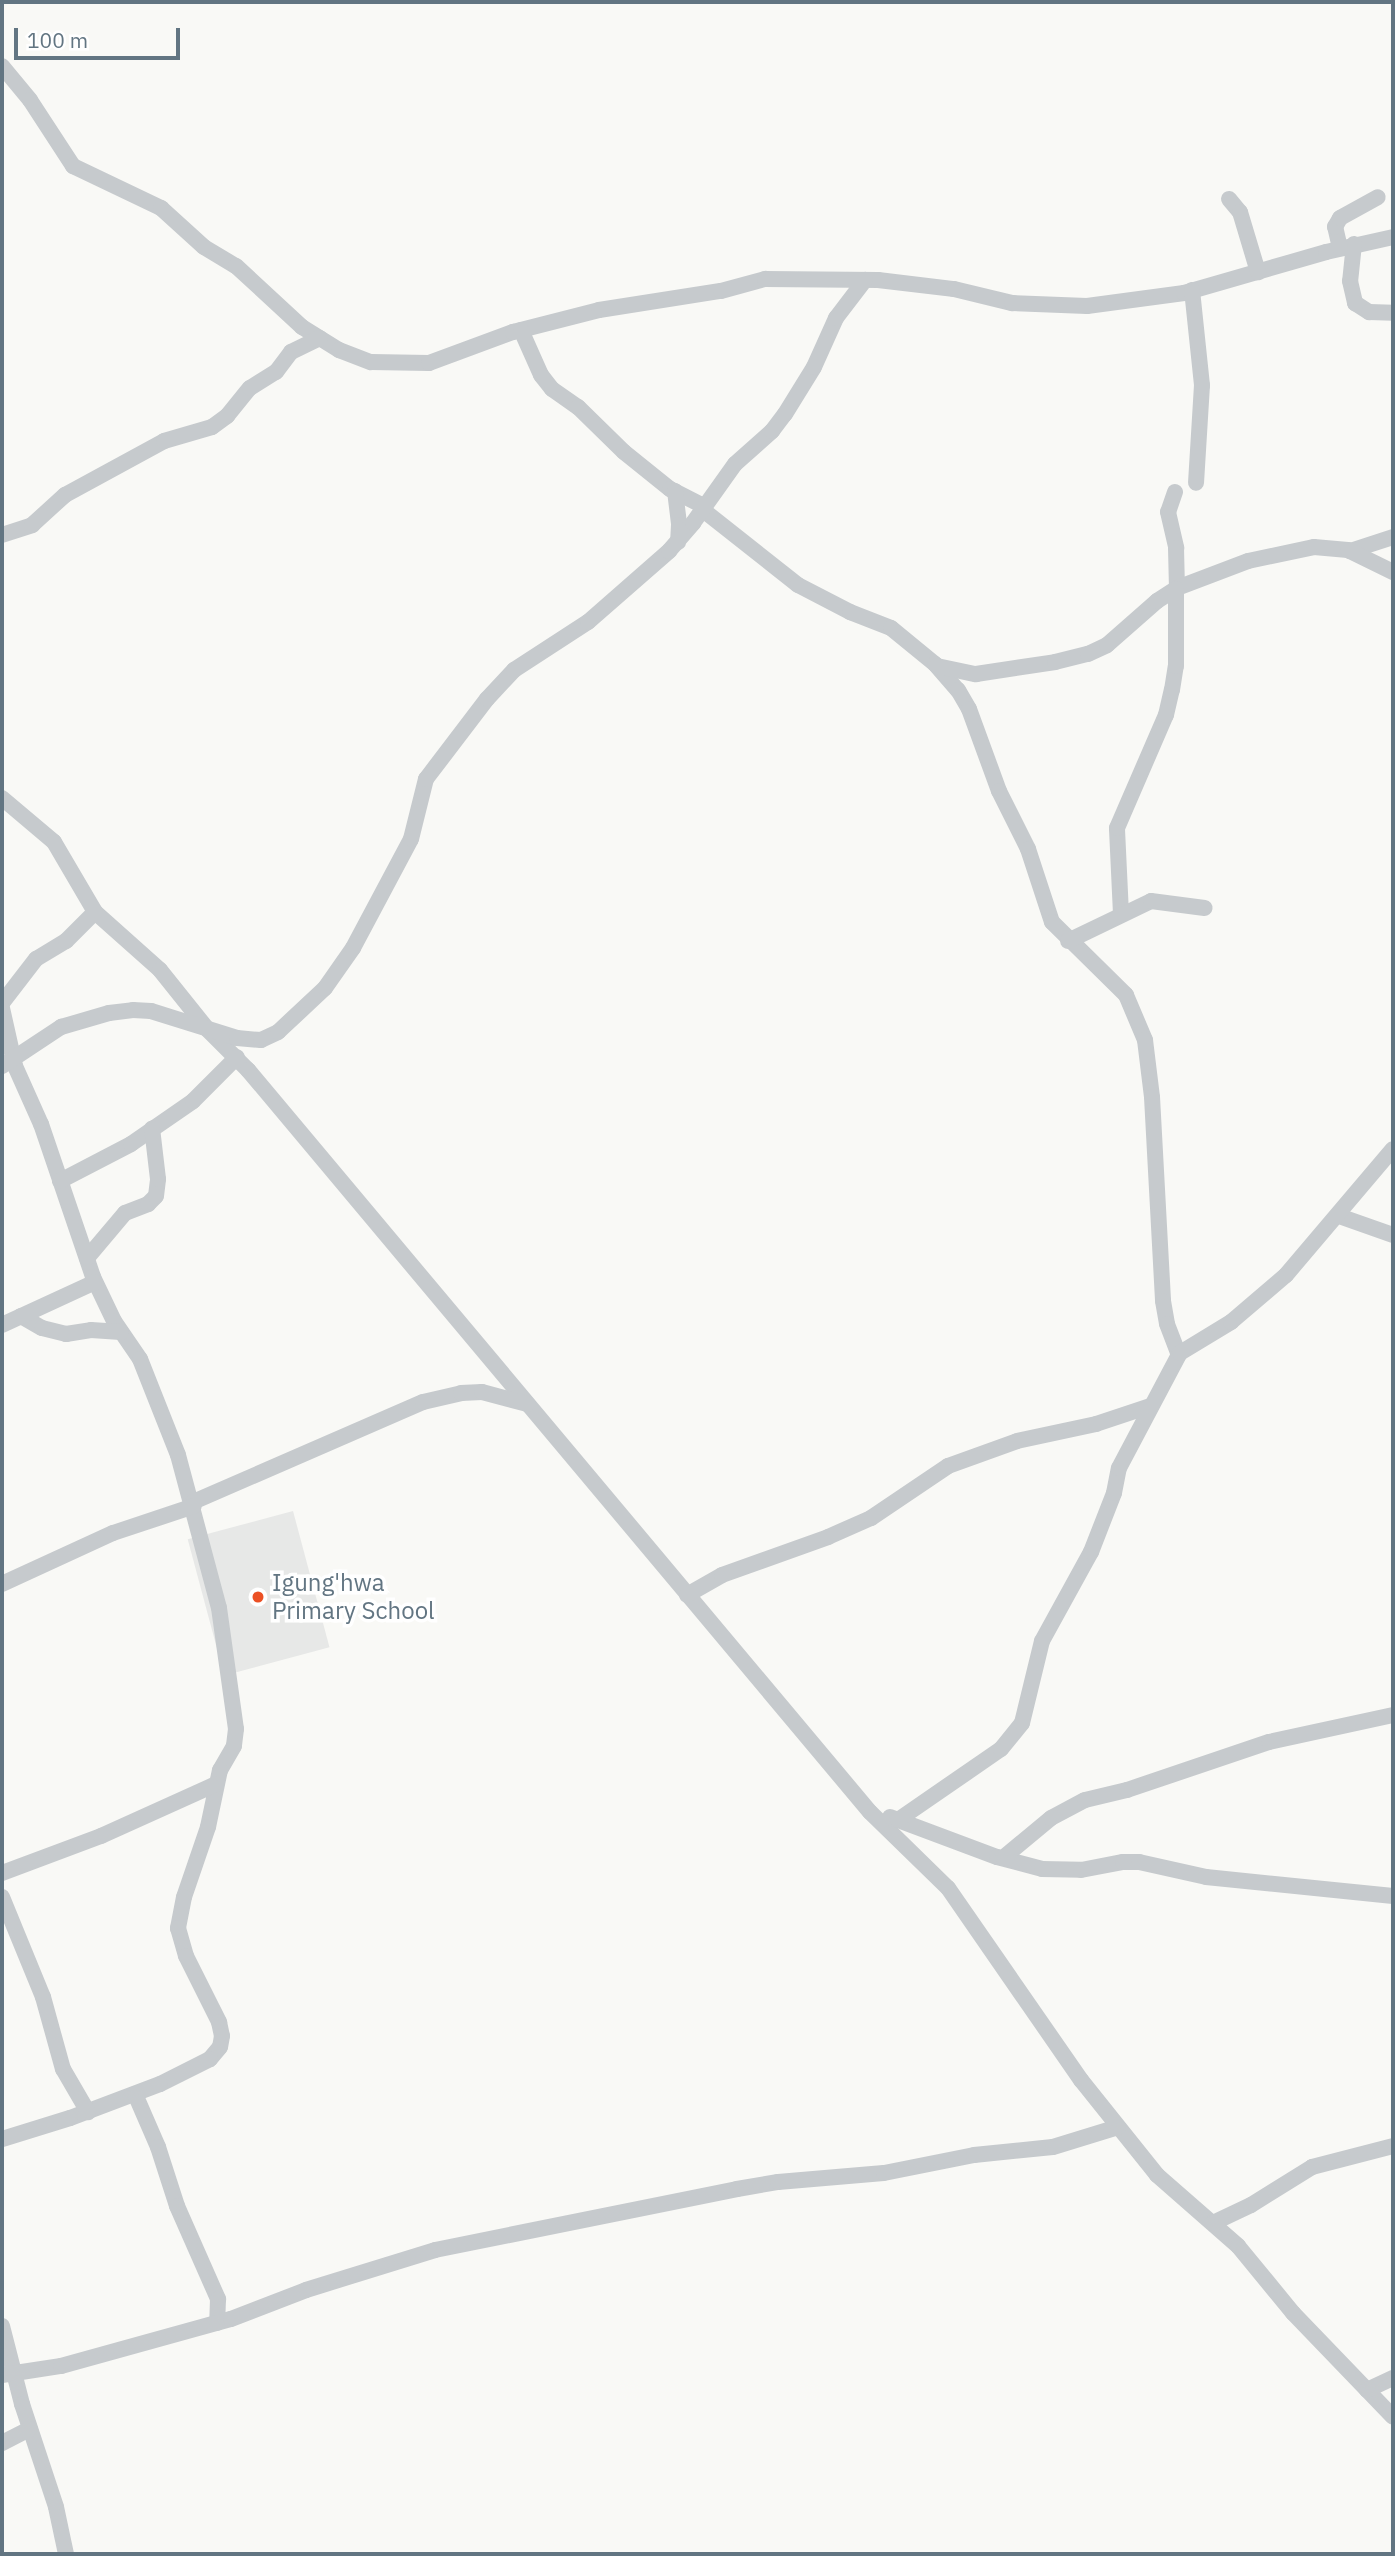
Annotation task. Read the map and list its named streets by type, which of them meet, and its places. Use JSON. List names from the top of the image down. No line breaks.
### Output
{"places":["Igung'hwa Primary School"],"scale_bar":"100 m"}
